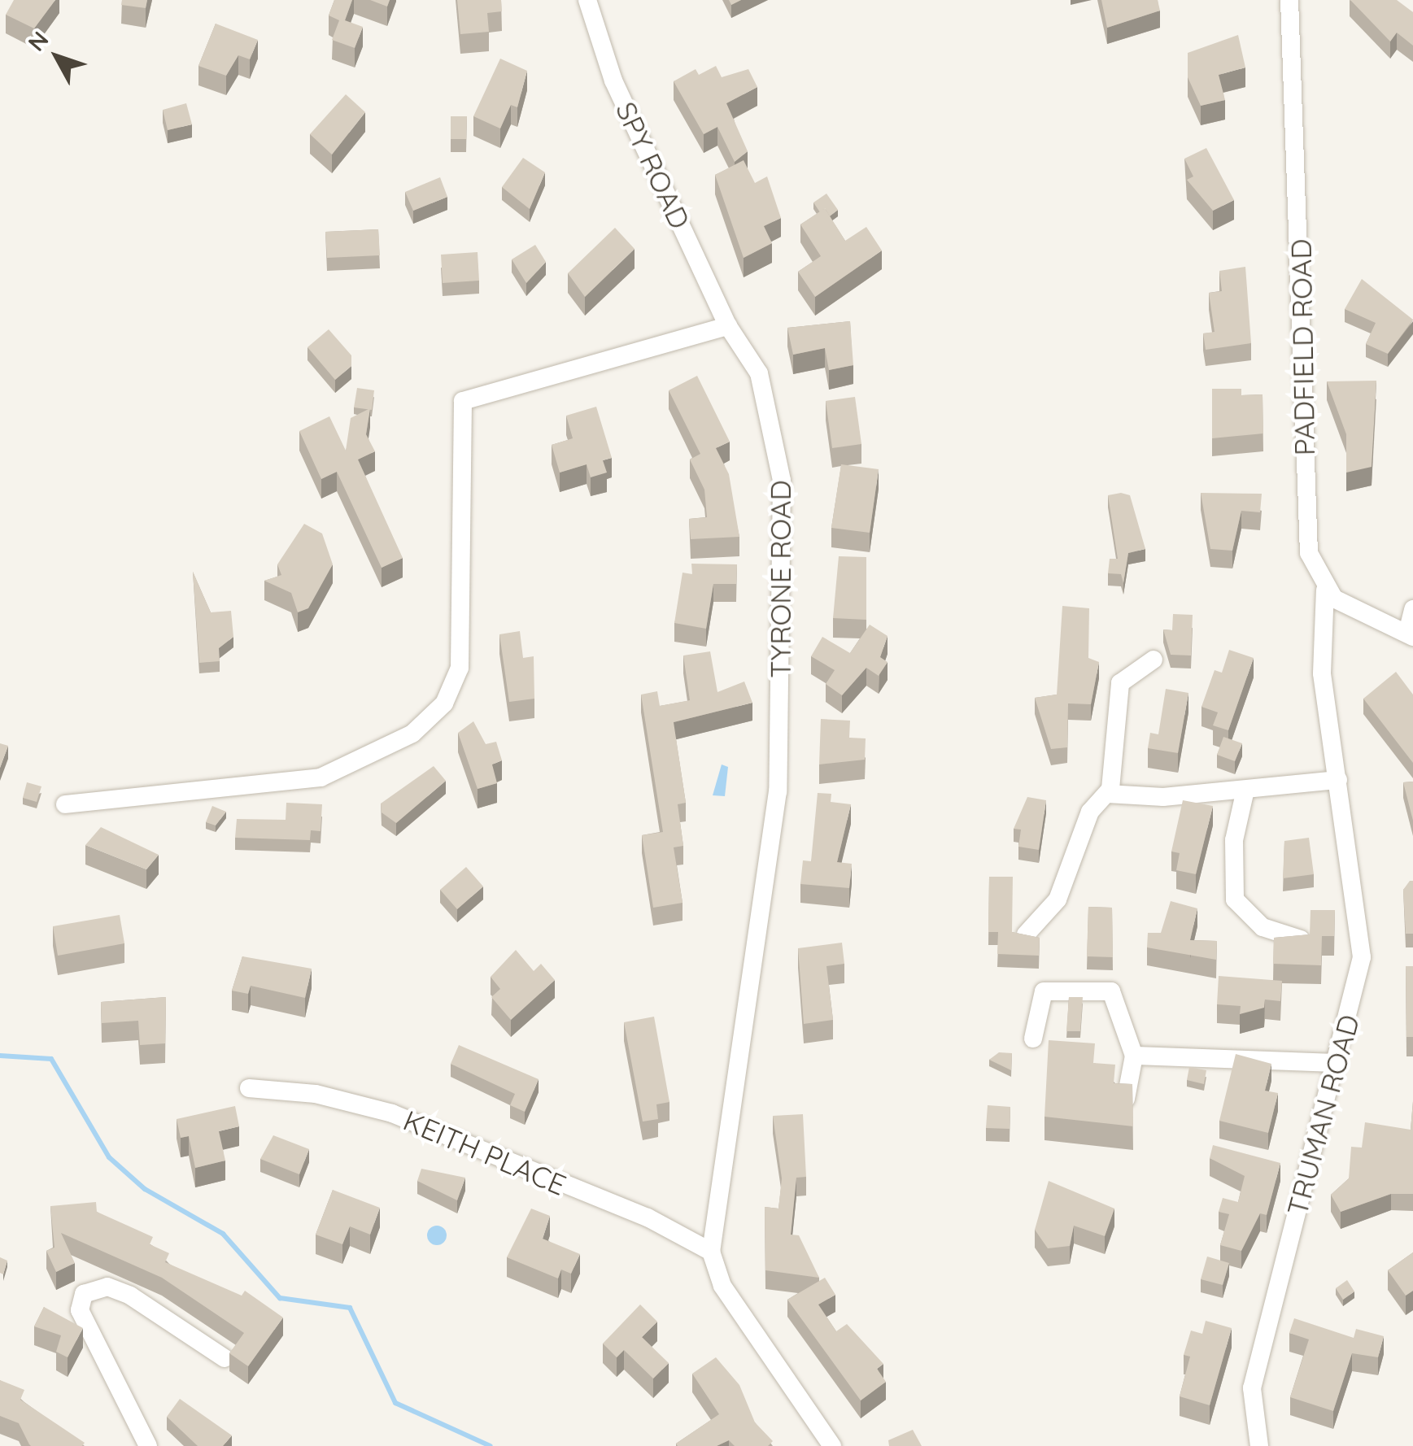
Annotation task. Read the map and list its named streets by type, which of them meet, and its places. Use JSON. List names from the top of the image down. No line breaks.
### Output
{"streets":{"street":["SPY ROAD","PADFIELD ROAD","TYRONE ROAD","TRUMAN ROAD","KEITH PLACE"]},"crossings":[["SPY ROAD","TYRONE ROAD"],["PADFIELD ROAD","TRUMAN ROAD"],["TYRONE ROAD","KEITH PLACE"]],"north":"top left"}
